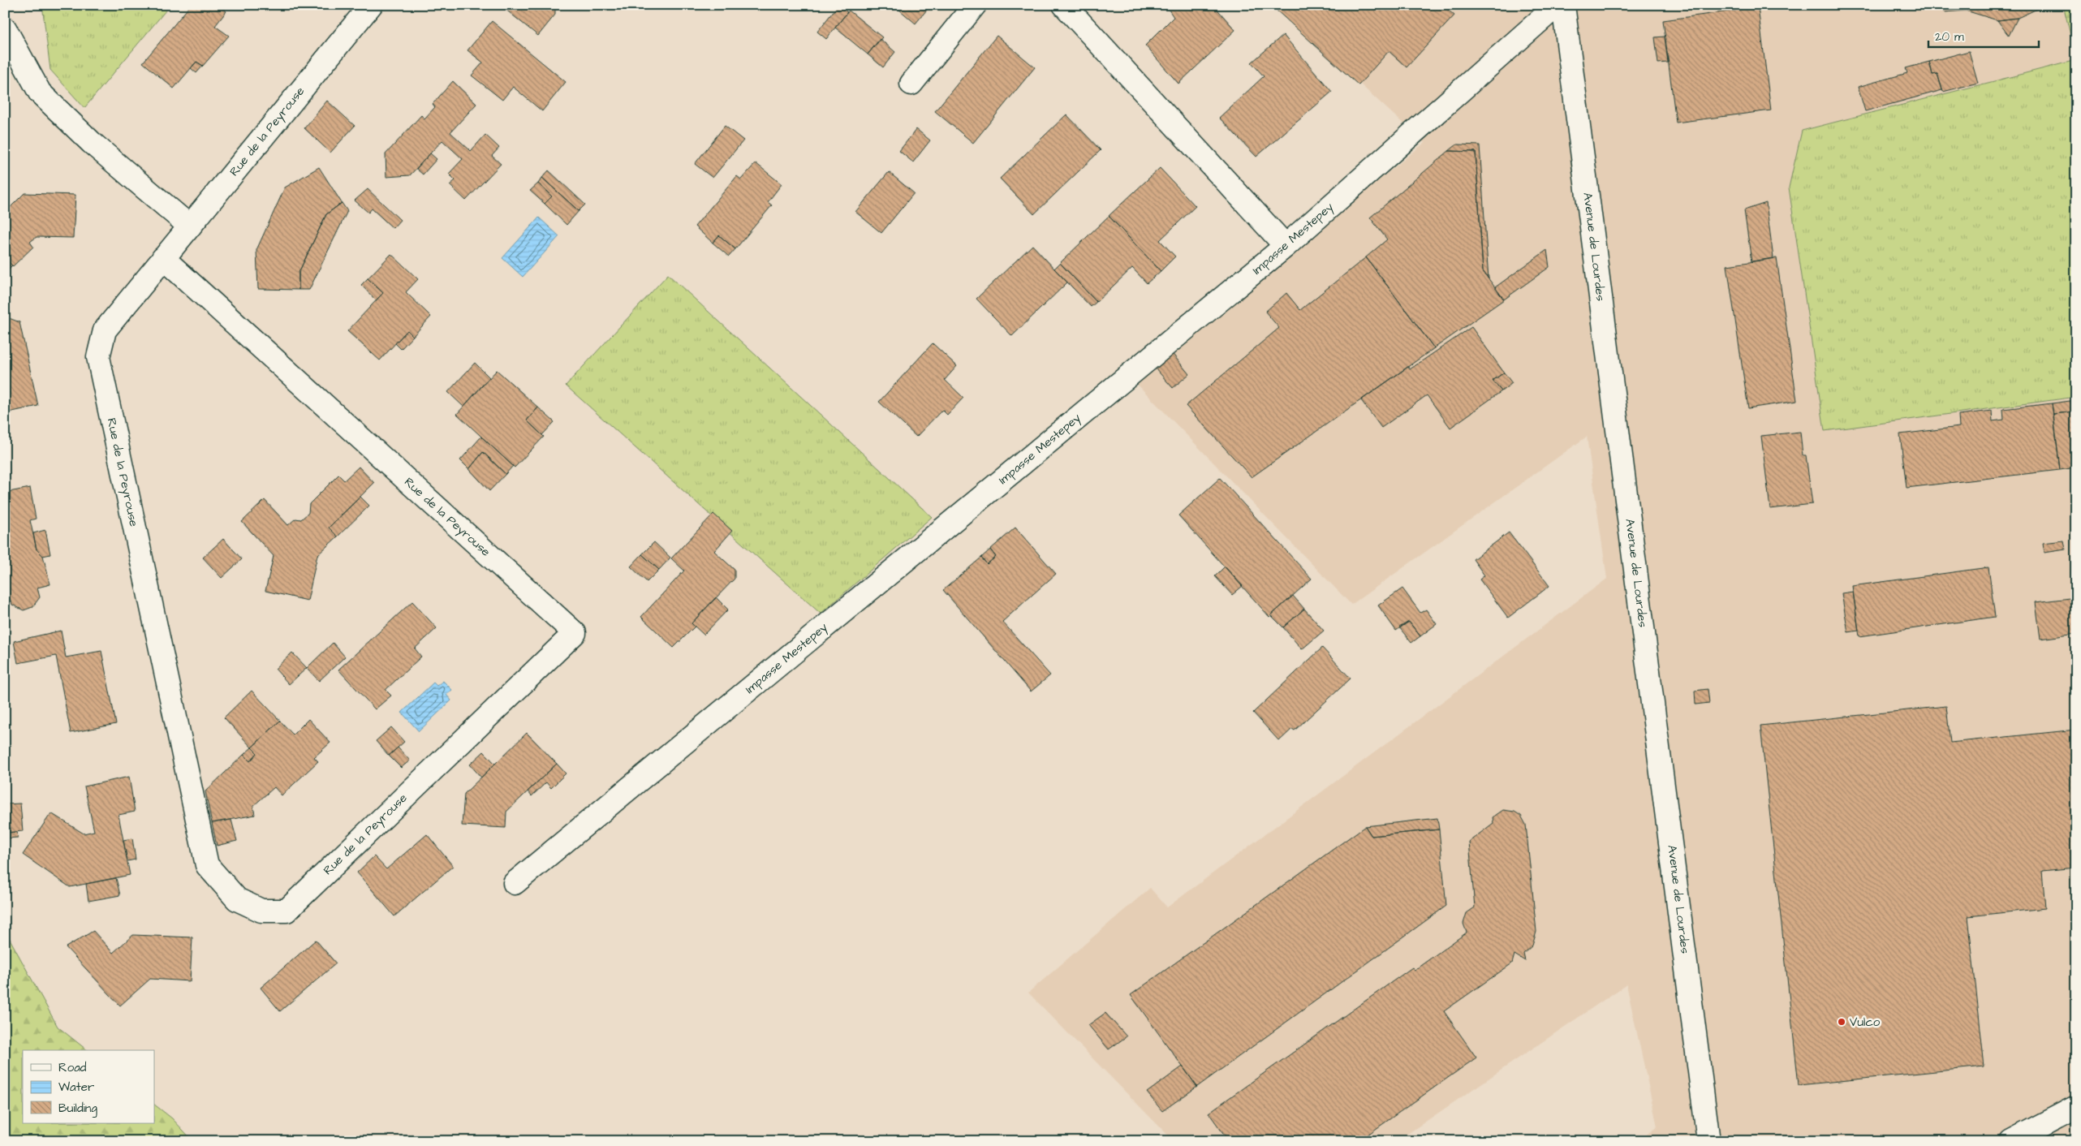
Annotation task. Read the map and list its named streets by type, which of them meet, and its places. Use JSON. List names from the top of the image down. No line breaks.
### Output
{"streets":{"street":["Rue de la Peyrouse","Impasse Mestepey","Avenue de Lourdes"]},"places":["Vulco"],"legend":["Road","Water","Building"],"scale_bar":"20 m"}
